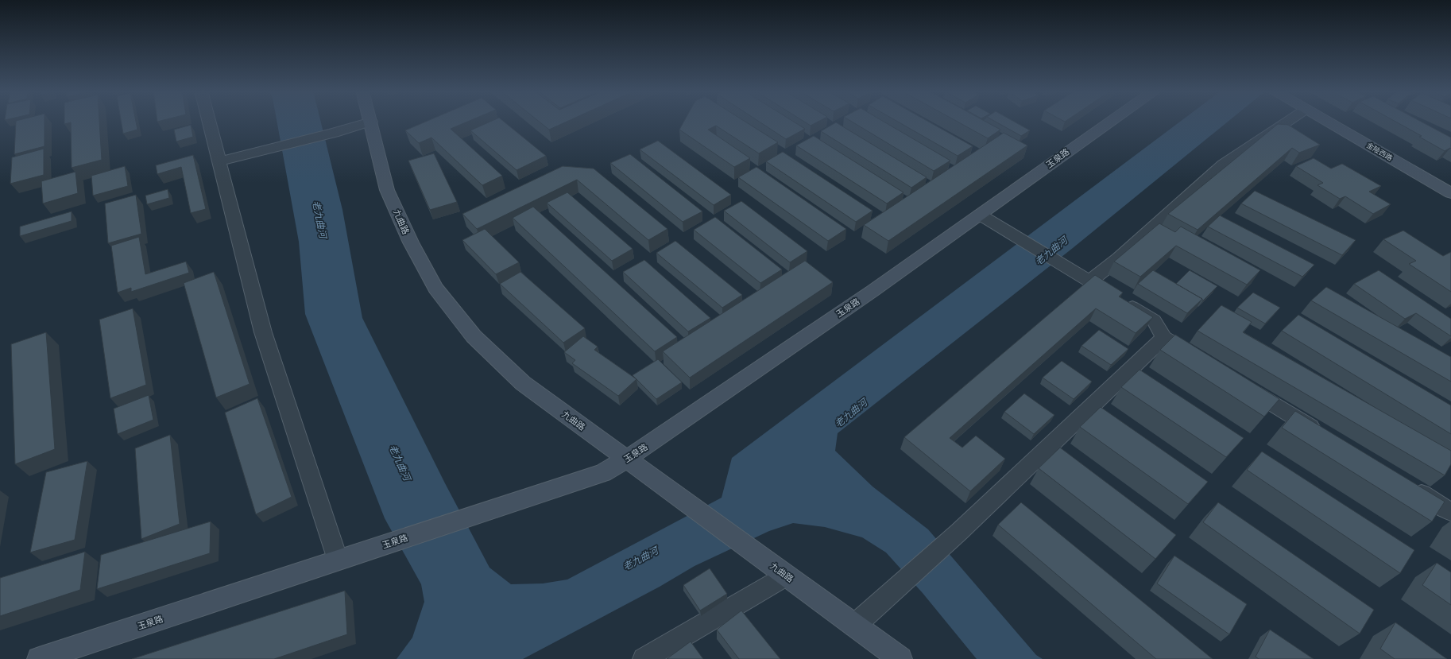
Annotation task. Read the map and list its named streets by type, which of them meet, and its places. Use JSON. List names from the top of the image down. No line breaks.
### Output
{"streets":{"street":["金陵西路","玉泉路","九曲路"]},"crossings":[["玉泉路","九曲路"]],"water":["老九曲河"]}
